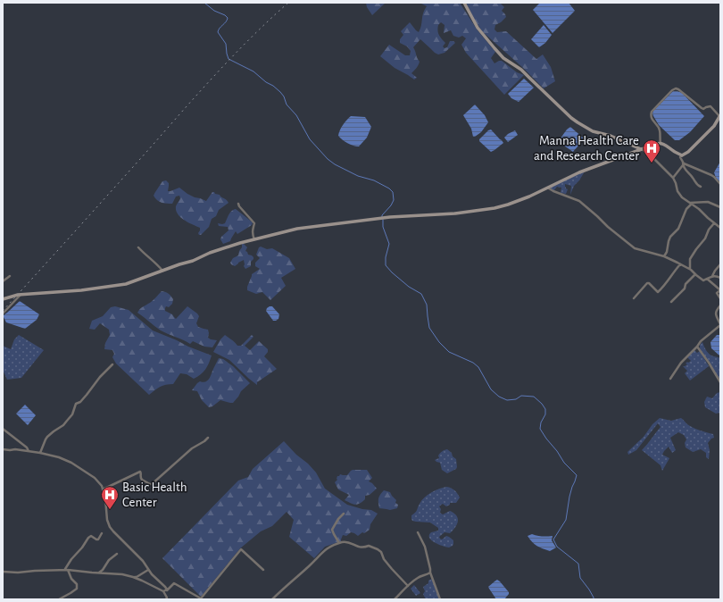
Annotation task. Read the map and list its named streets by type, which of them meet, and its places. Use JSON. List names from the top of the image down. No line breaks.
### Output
{"places":{"hospital":["Manna Health Care and Research Center","Basic Health Center"]}}
